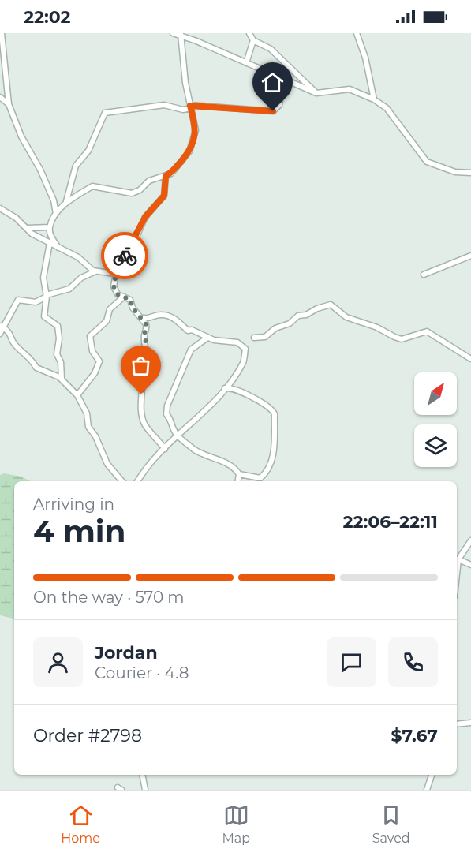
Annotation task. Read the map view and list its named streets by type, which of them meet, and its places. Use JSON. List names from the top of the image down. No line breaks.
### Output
{"north":"top right","page":{"status":"22:02","heading":["4 min","Arriving in","22:06–22:11"],"panel":["Jordan","Courier · 4.8","Order #2798","$7.67"],"bar":"On the way · 570 m","tabs":["Home","Map","Saved"]}}
